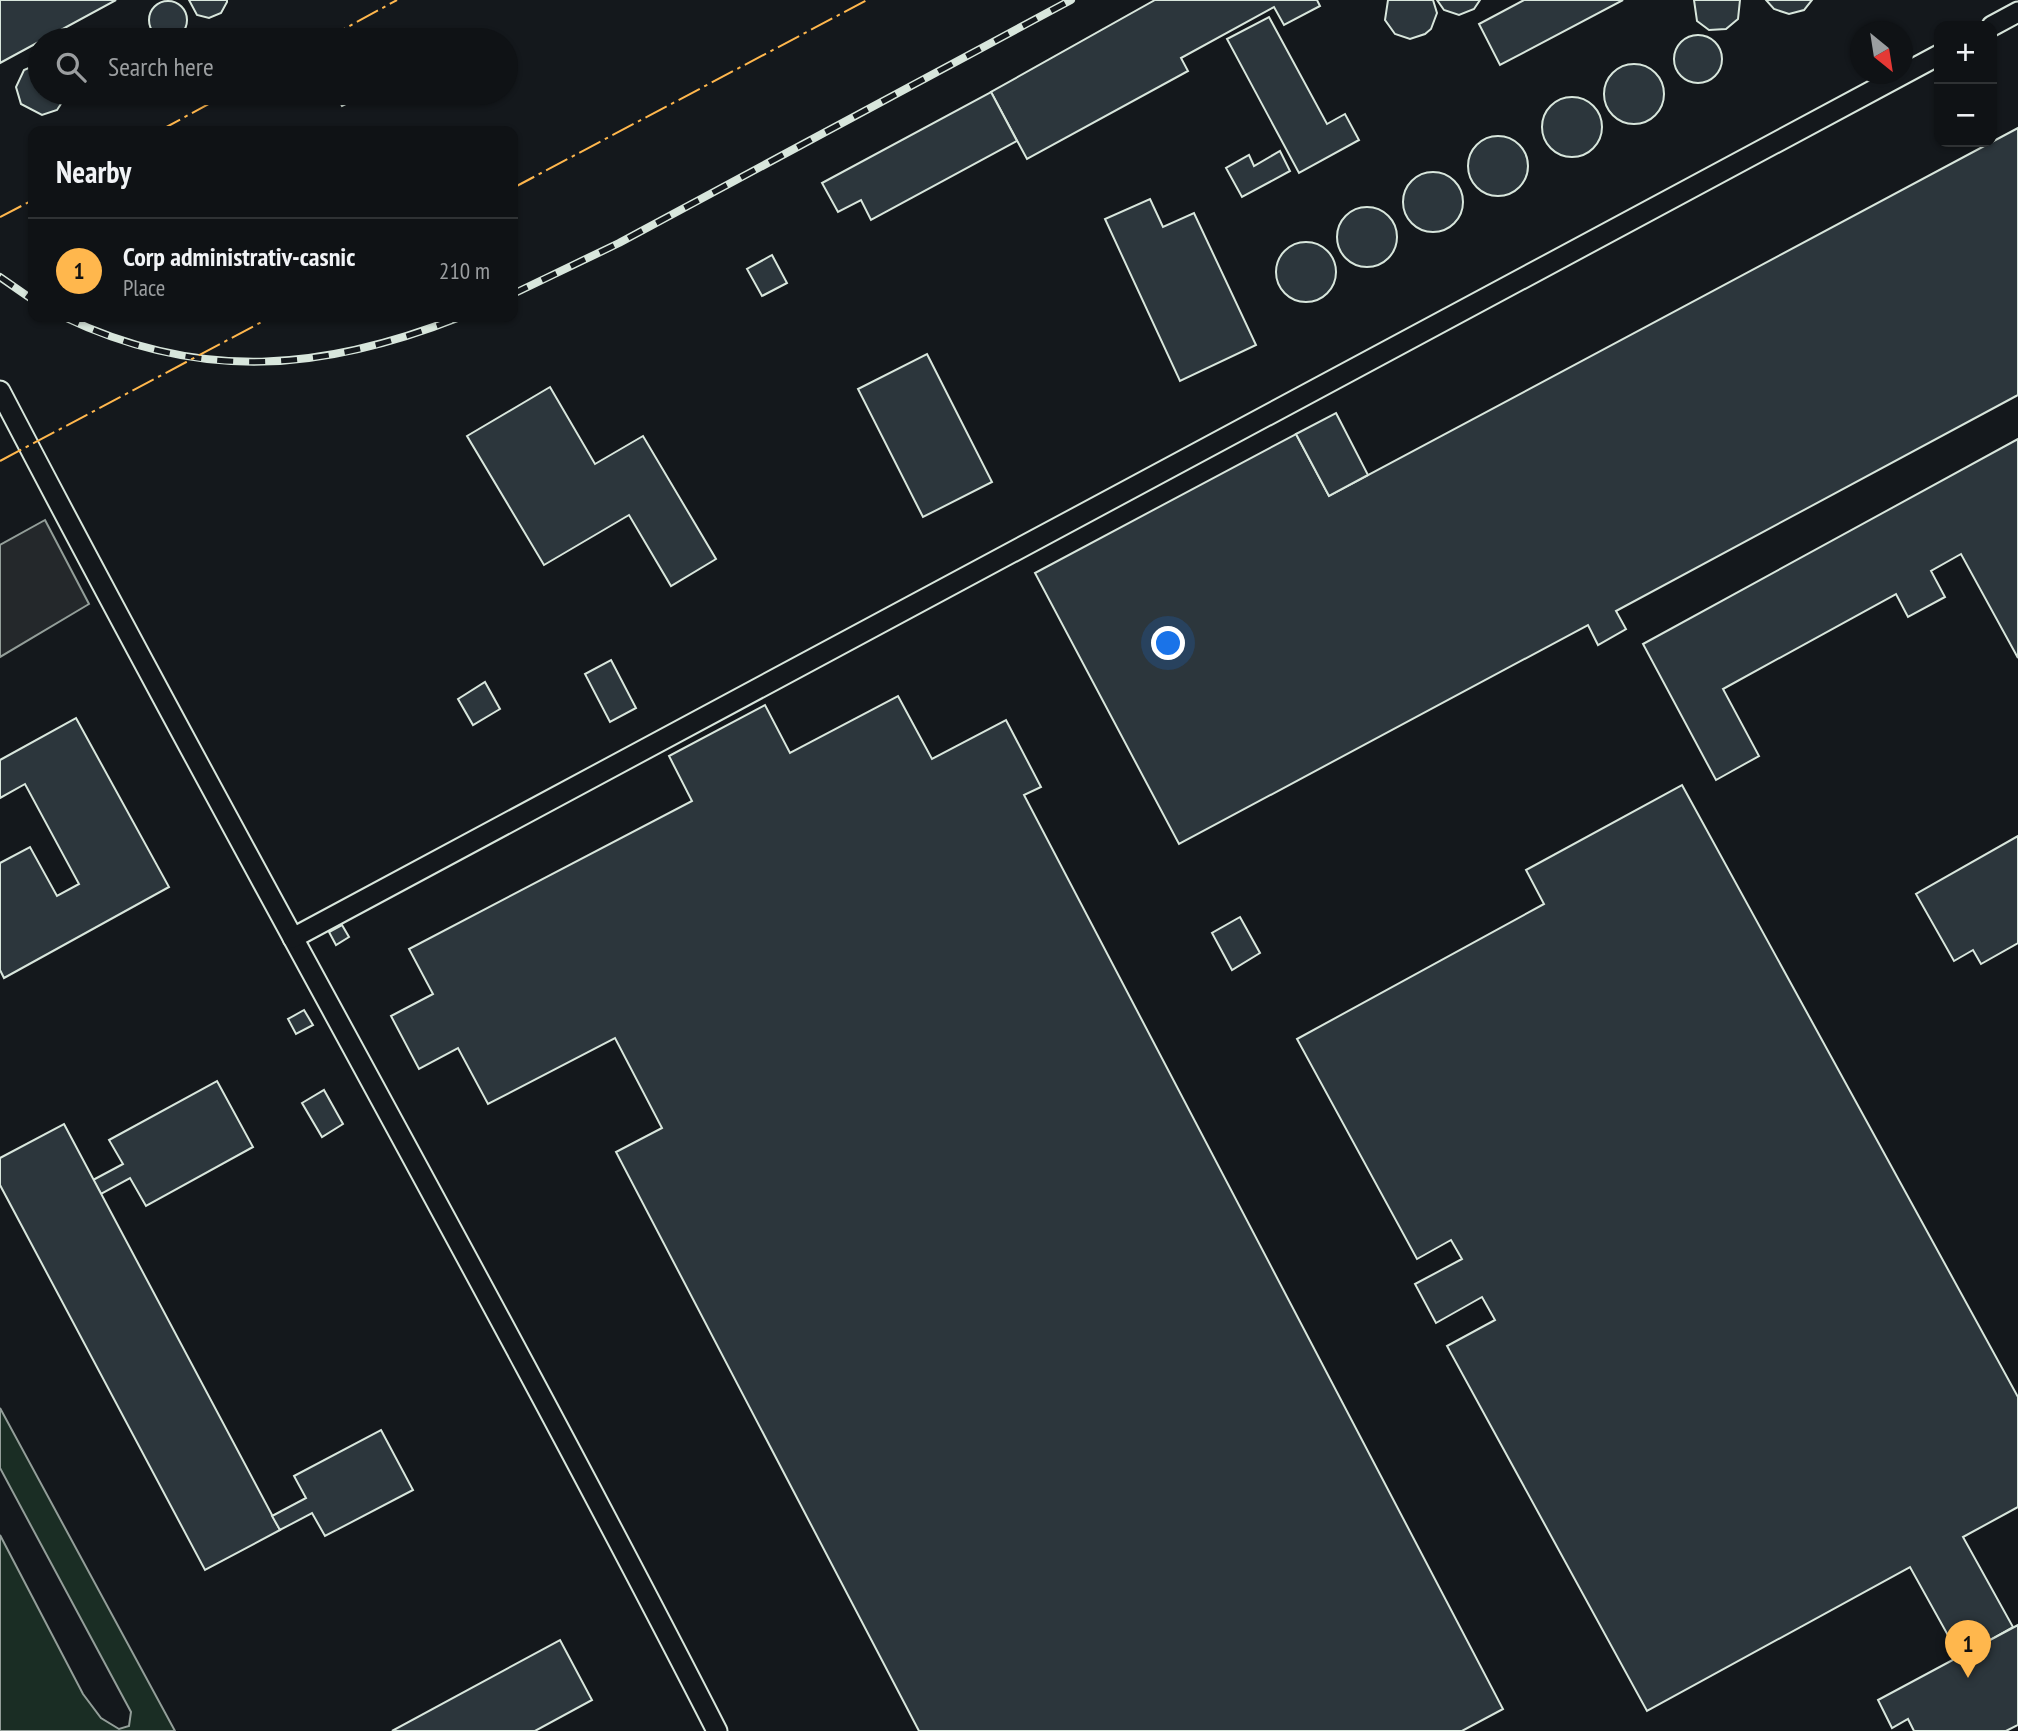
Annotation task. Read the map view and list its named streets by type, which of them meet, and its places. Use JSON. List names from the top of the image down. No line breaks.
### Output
{"north":"bottom right","page":{"map_buttons":["+","−"],"search":"Search here","heading":"Nearby","list":[{"mark":"1","name":"Corp administrativ-casnic","note":"Place","value":"210 m"}],"pins":"1"}}
